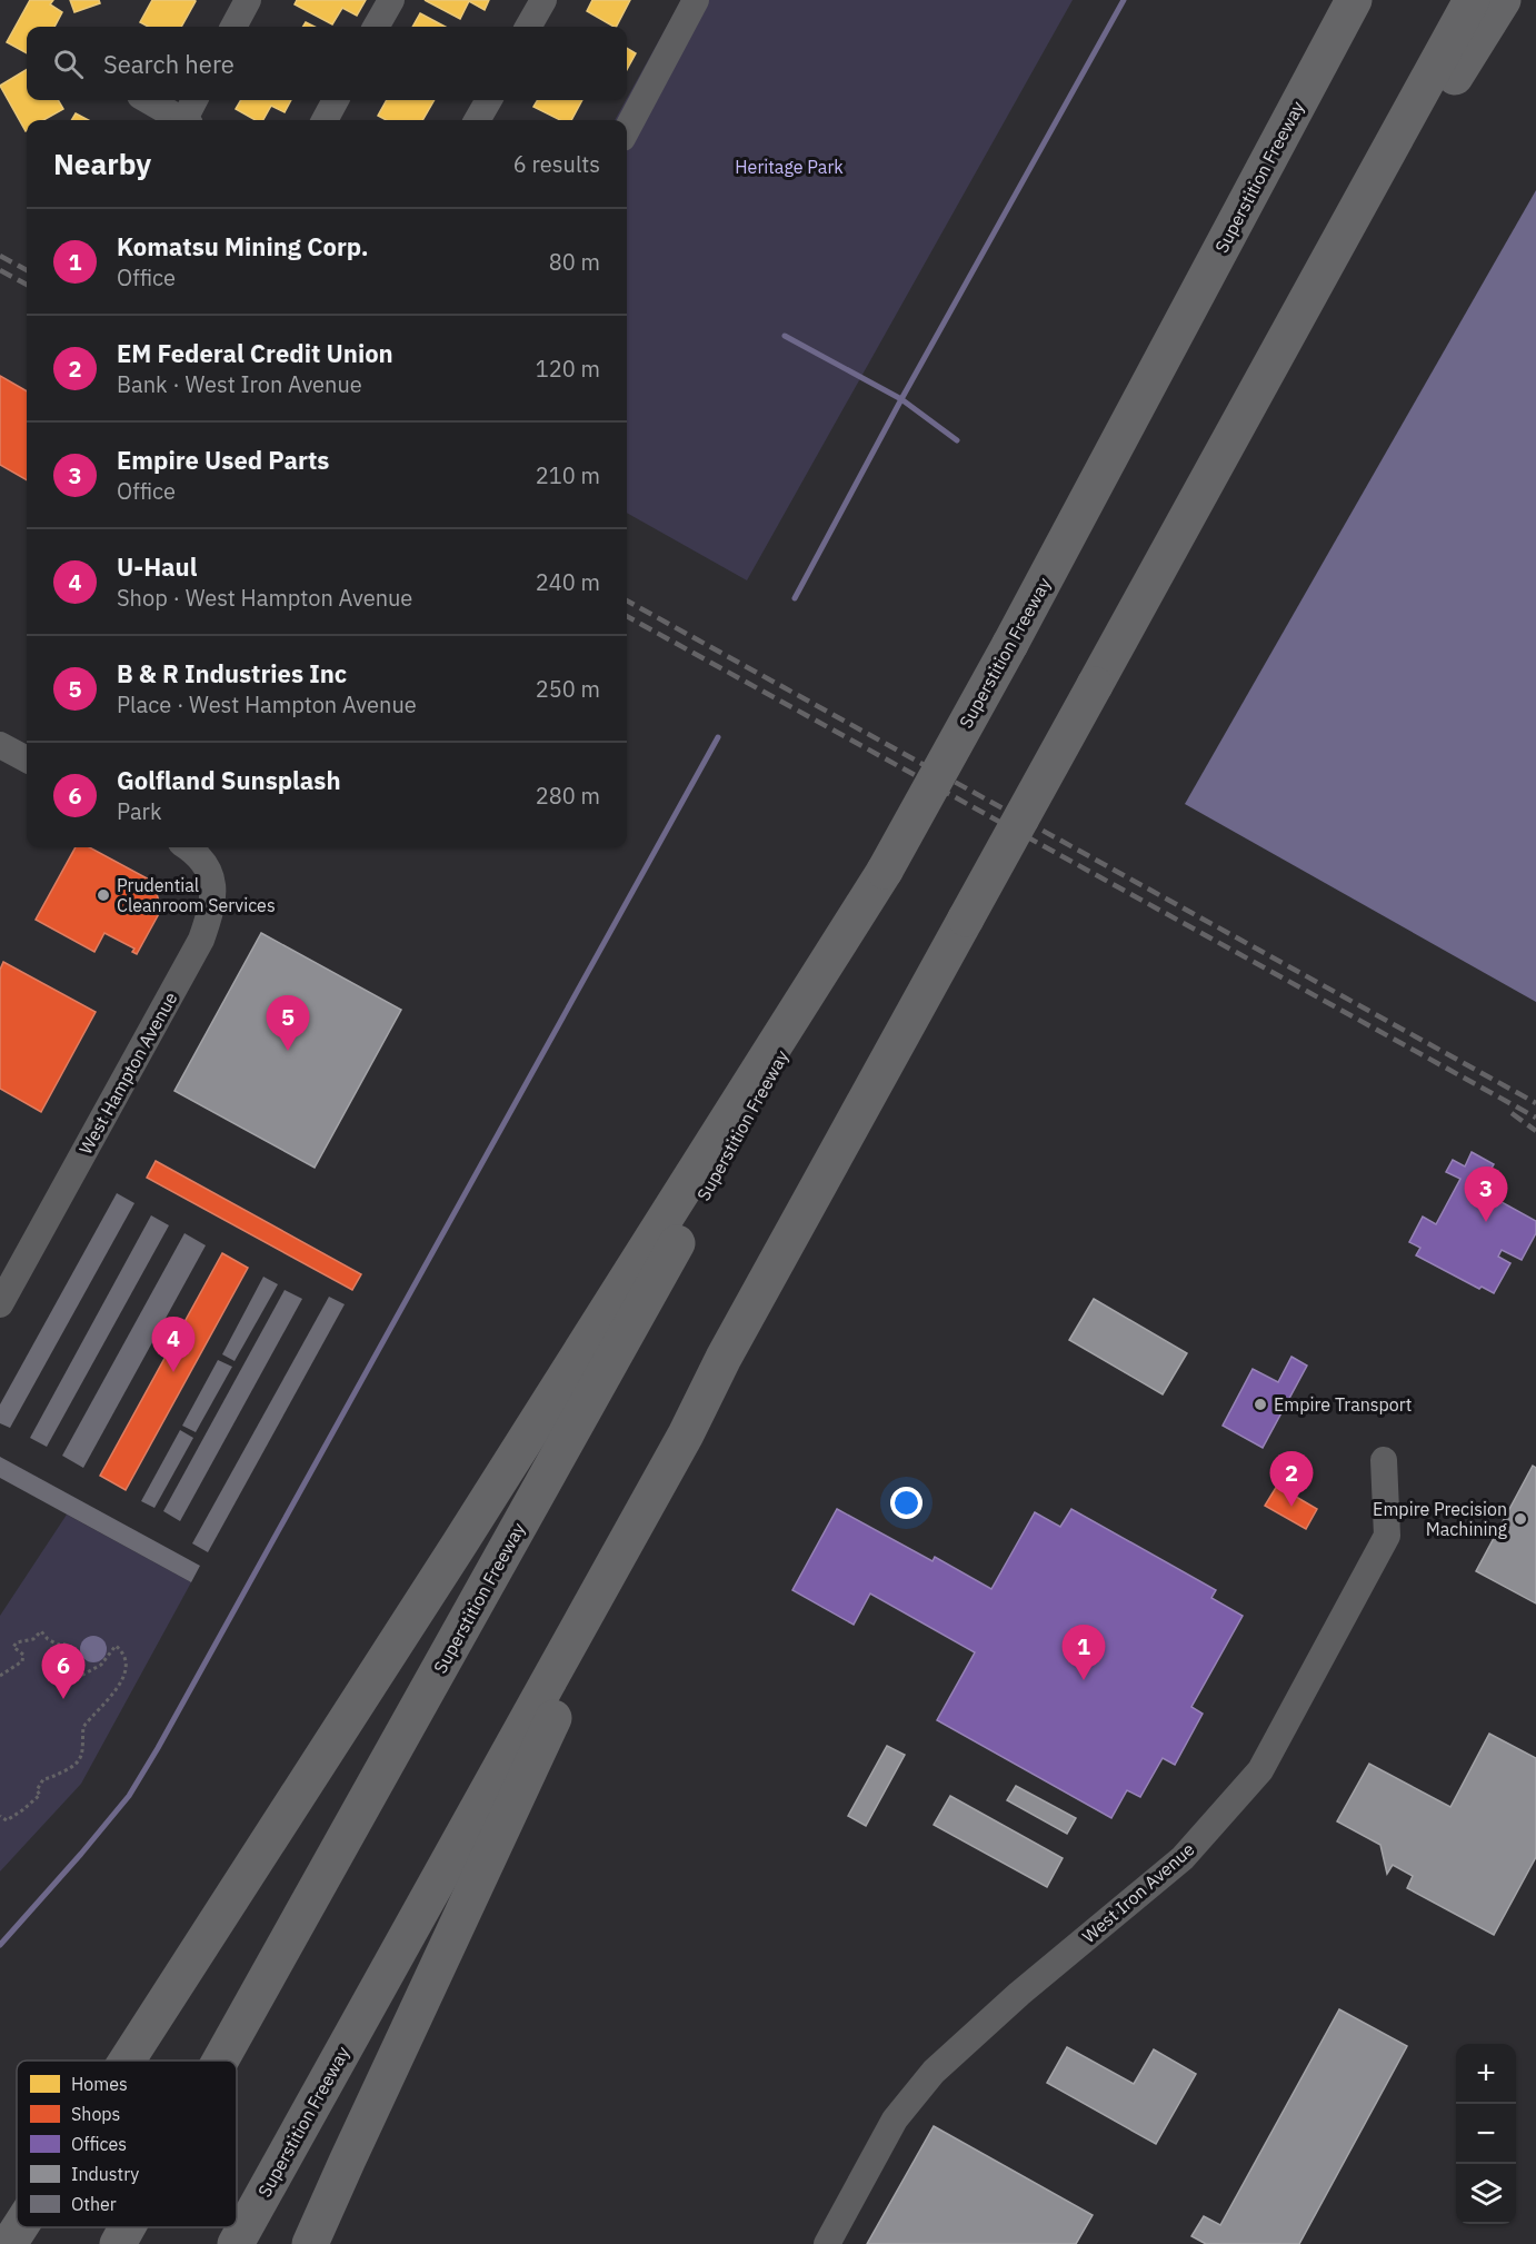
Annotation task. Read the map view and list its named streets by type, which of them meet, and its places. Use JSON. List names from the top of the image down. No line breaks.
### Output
{"streets":{"highway":["Superstition Freeway"],"street":["West Hampton Avenue","West Iron Avenue"]},"parks":["Heritage Park"],"places":["Prudential Cleanroom Services","Empire Transport","Empire Precision Machining"],"legend":["Homes","Shops","Offices","Industry","Other"],"page":{"search":"Search here","heading":["Nearby","6 results"],"list":[{"mark":"1","name":"Komatsu Mining Corp.","note":"Office","value":"80 m"},{"mark":"2","name":"EM Federal Credit Union","note":"Bank · West Iron Avenue","value":"120 m"},{"mark":"3","name":"Empire Used Parts","note":"Office","value":"210 m"},{"mark":"4","name":"U-Haul","note":"Shop · West Hampton Avenue","value":"240 m"},{"mark":"5","name":"B & R Industries Inc","note":"Place · West Hampton Avenue","value":"250 m"},{"mark":"6","name":"Golfland Sunsplash","note":"Park","value":"280 m"}],"pins":["5","3","4","2","1","6"],"map_buttons":["+","−"]}}
